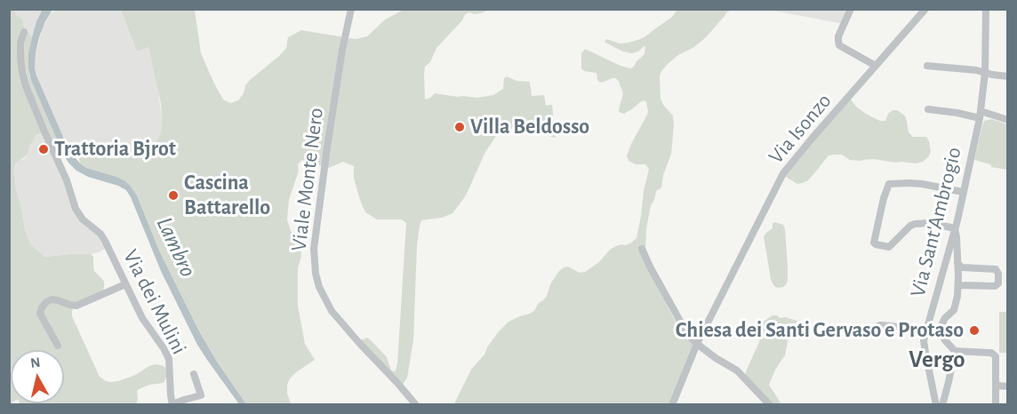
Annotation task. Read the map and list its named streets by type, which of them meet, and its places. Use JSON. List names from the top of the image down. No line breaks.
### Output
{"streets":{"street":["Via Isonzo","Viale Monte Nero","Via Sant'Ambrogio","Via dei Mulini"]},"districts":["Vergo"],"water":["Lambro"],"places":["Villa Beldosso","Trattoria Bjrot","Cascina Battarello","Chiesa dei Santi Gervaso e Protaso"],"north":"top"}
